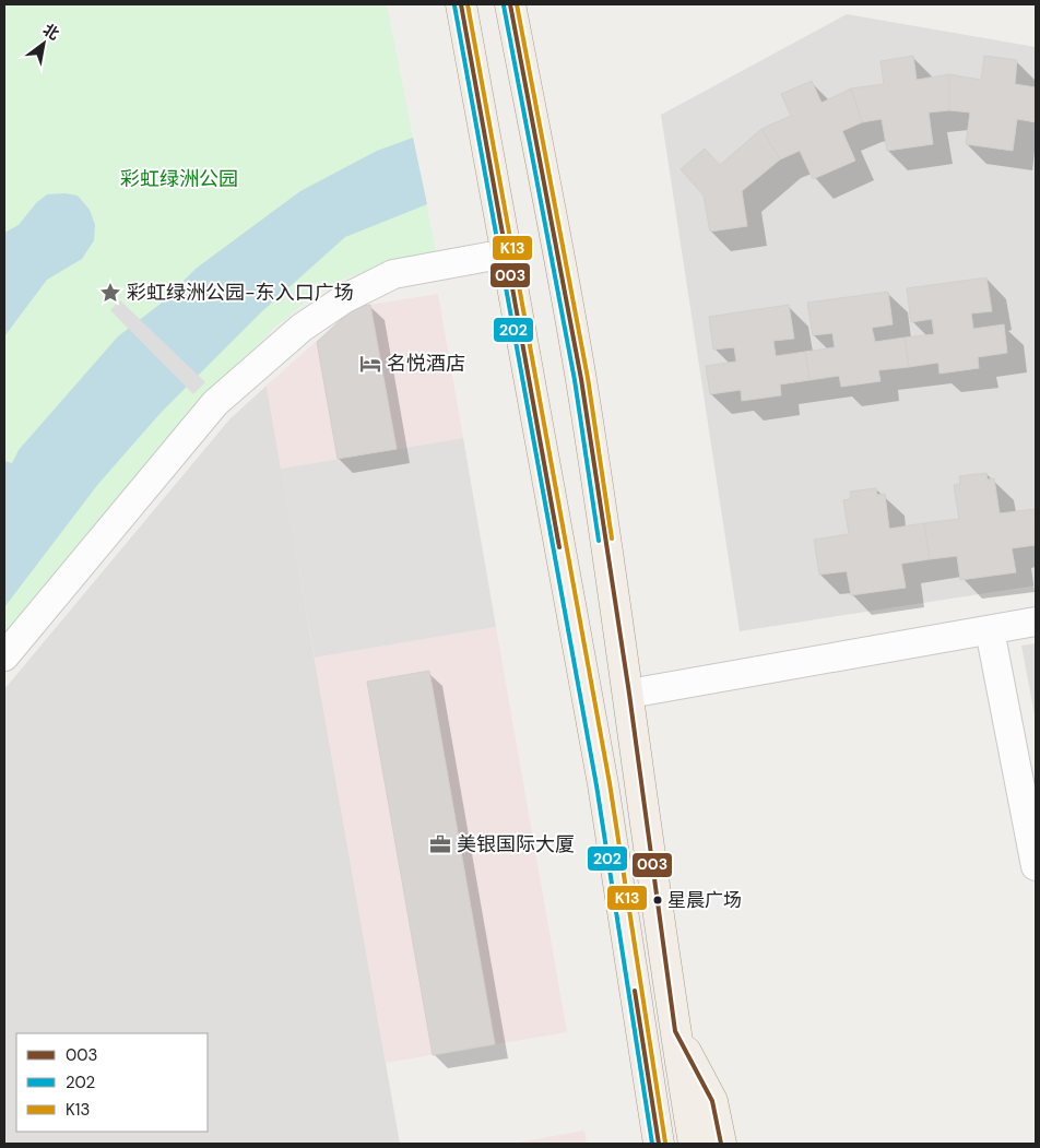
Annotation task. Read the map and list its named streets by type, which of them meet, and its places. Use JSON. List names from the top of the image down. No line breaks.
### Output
{"parks":["彩虹绿洲公园"],"places":{"place":["彩虹绿洲公园-东入口广场"],"hotel":["名悦酒店"],"office":["美银国际大厦"],"other":["星晨广场"]},"lines":["transit line 003","transit line K13","transit line 202"],"legend":["003","202","K13"],"north":"top right"}
